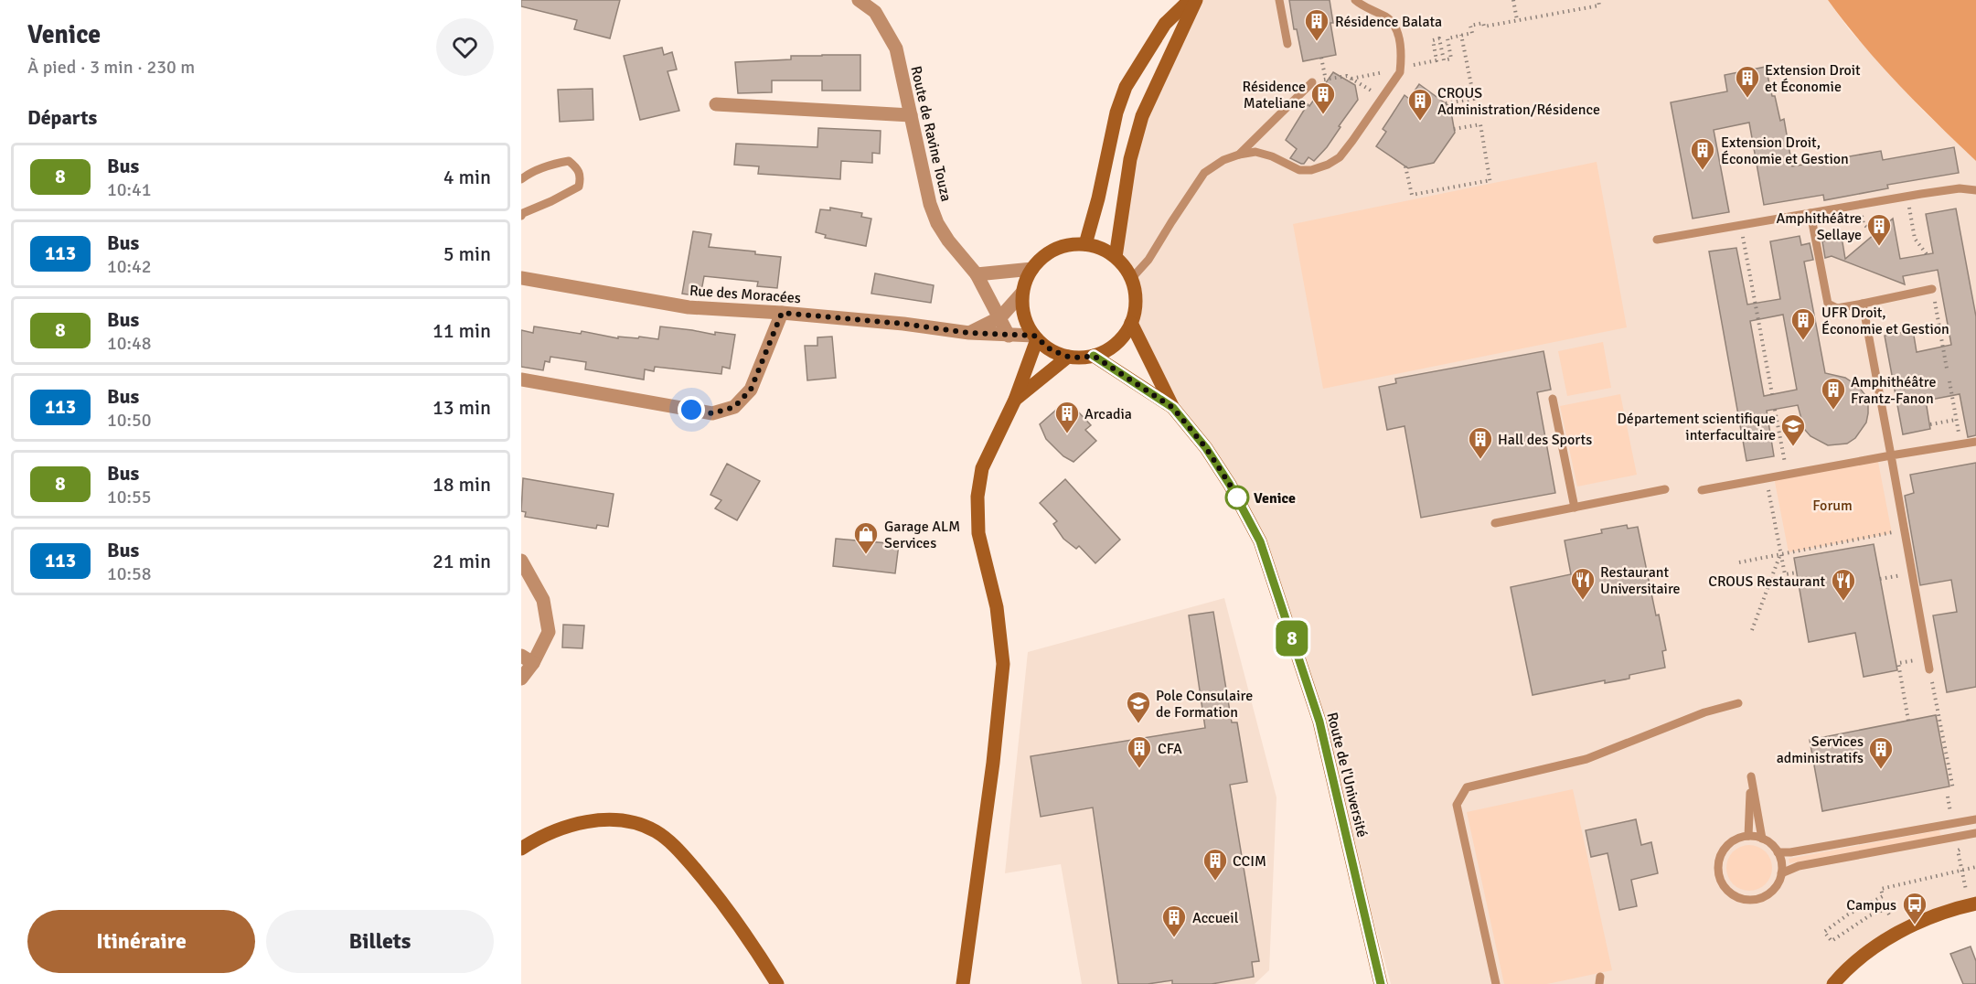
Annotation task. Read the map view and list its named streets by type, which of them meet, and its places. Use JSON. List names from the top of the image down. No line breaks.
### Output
{"streets":{"main road":["Route de l'Université"],"street":["Route de Ravine Touza","Rue des Moracées"]},"crossings":[["Route de Ravine Touza","Rue des Moracées"],["Rue des Moracées","Route de l'Université"]],"parks":["Forum"],"places":{"building":["Résidence Balata","Extension Droit et Économie","Résidence Mateliane","CROUS Administration/Résidence","Extension Droit, Économie et Gestion","Amphithéâtre Sellaye","UFR Droit, Économie et Gestion","Amphithéâtre Frantz-Fanon","Arcadia","Hall des Sports","CFA","Services administratifs","CCIM","Accueil"],"school or university":["Département scientifique interfacultaire","Pole Consulaire de Formation"],"other":["Venice"],"shop":["Garage ALM Services"],"restaurant":["Restaurant Universitaire","CROUS Restaurant"],"bus stop":["Campus"]},"lines":["bus line 8"],"page":{"heading":[["Venice","À pied · 3 min · 230 m"],"Départs"],"on_map":"8","list":[{"mark":"8","name":"Bus","note":"10:41","value":"4 min"},{"mark":"113","name":"Bus","note":"10:42","value":"5 min"},{"mark":"8","name":"Bus","note":"10:48","value":"11 min"},{"mark":"113","name":"Bus","note":"10:50","value":"13 min"},{"mark":"8","name":"Bus","note":"10:55","value":"18 min"},{"mark":"113","name":"Bus","note":"10:58","value":"21 min"}],"buttons":["Itinéraire","Billets"]}}
